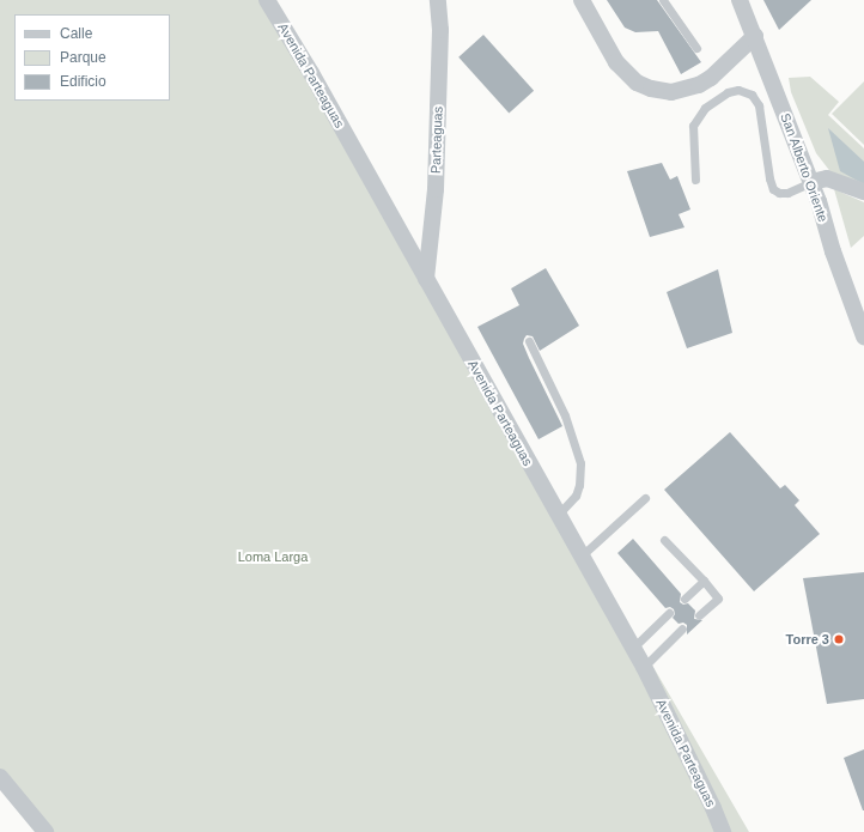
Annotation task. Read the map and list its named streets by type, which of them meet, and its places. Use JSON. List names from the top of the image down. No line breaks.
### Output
{"streets":{"street":["Avenida Parteaguas","Parteaguas","San Alberto Oriente"]},"crossings":[["Avenida Parteaguas","Parteaguas"]],"parks":["Loma Larga"],"places":["Torre 3"],"legend":["Calle","Parque","Edificio"]}
